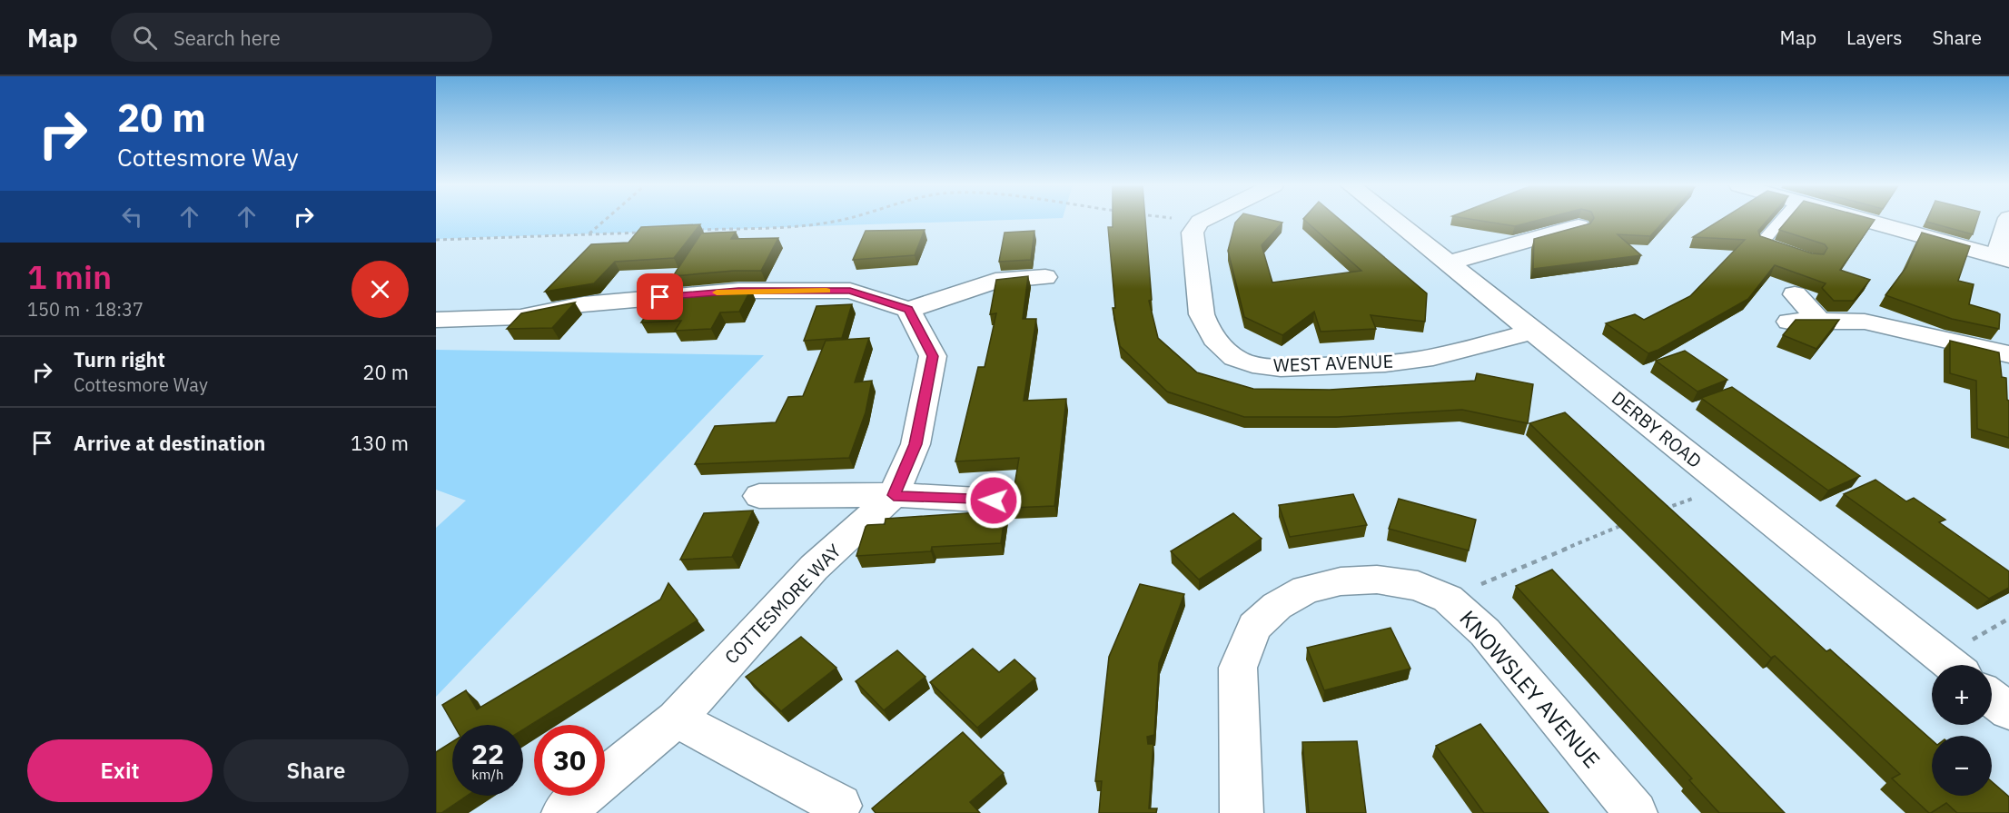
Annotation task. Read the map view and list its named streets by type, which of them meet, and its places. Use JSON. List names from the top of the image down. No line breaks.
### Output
{"streets":{"street":["WEST AVENUE","DERBY ROAD","COTTESMORE WAY","KNOWSLEY AVENUE"]},"crossings":[["WEST AVENUE","DERBY ROAD"]],"page":{"header":"Map","search":"Search here","nav":["Map","Layers","Share"],"turn":["20 m","Cottesmore Way"],"heading":["1 min","150 m · 18:37"],"list":[{"name":"Turn right","note":"Cottesmore Way","value":"20 m"},{"name":"Arrive at destination","value":"130 m"}],"map_buttons":["+","−"],"speed":"22 km/h","limit":"30","buttons":["Exit","Share"]}}
